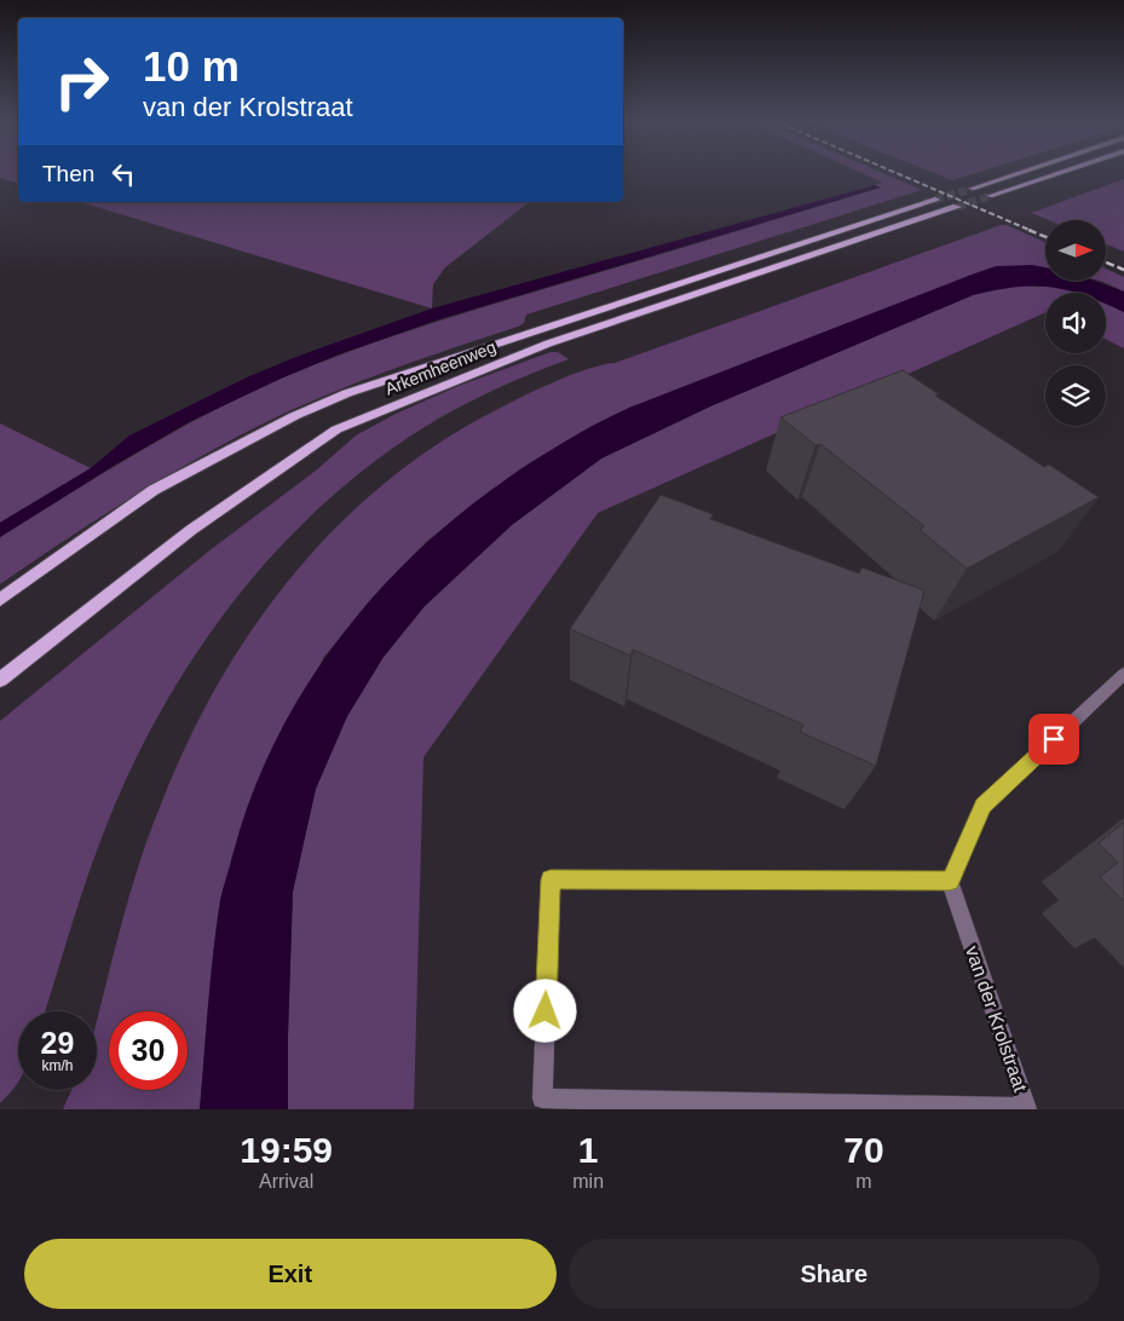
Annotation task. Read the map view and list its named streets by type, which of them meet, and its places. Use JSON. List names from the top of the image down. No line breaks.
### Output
{"streets":{"main road":["Arkemheenweg"],"street":["van der Krolstraat"]},"north":"right","page":{"turn":["10 m","van der Krolstraat"],"then":"Then","speed":"29 km/h","limit":"30","eta":["19:59","Arrival","1","min","70","m"],"buttons":["Exit","Share"]}}
